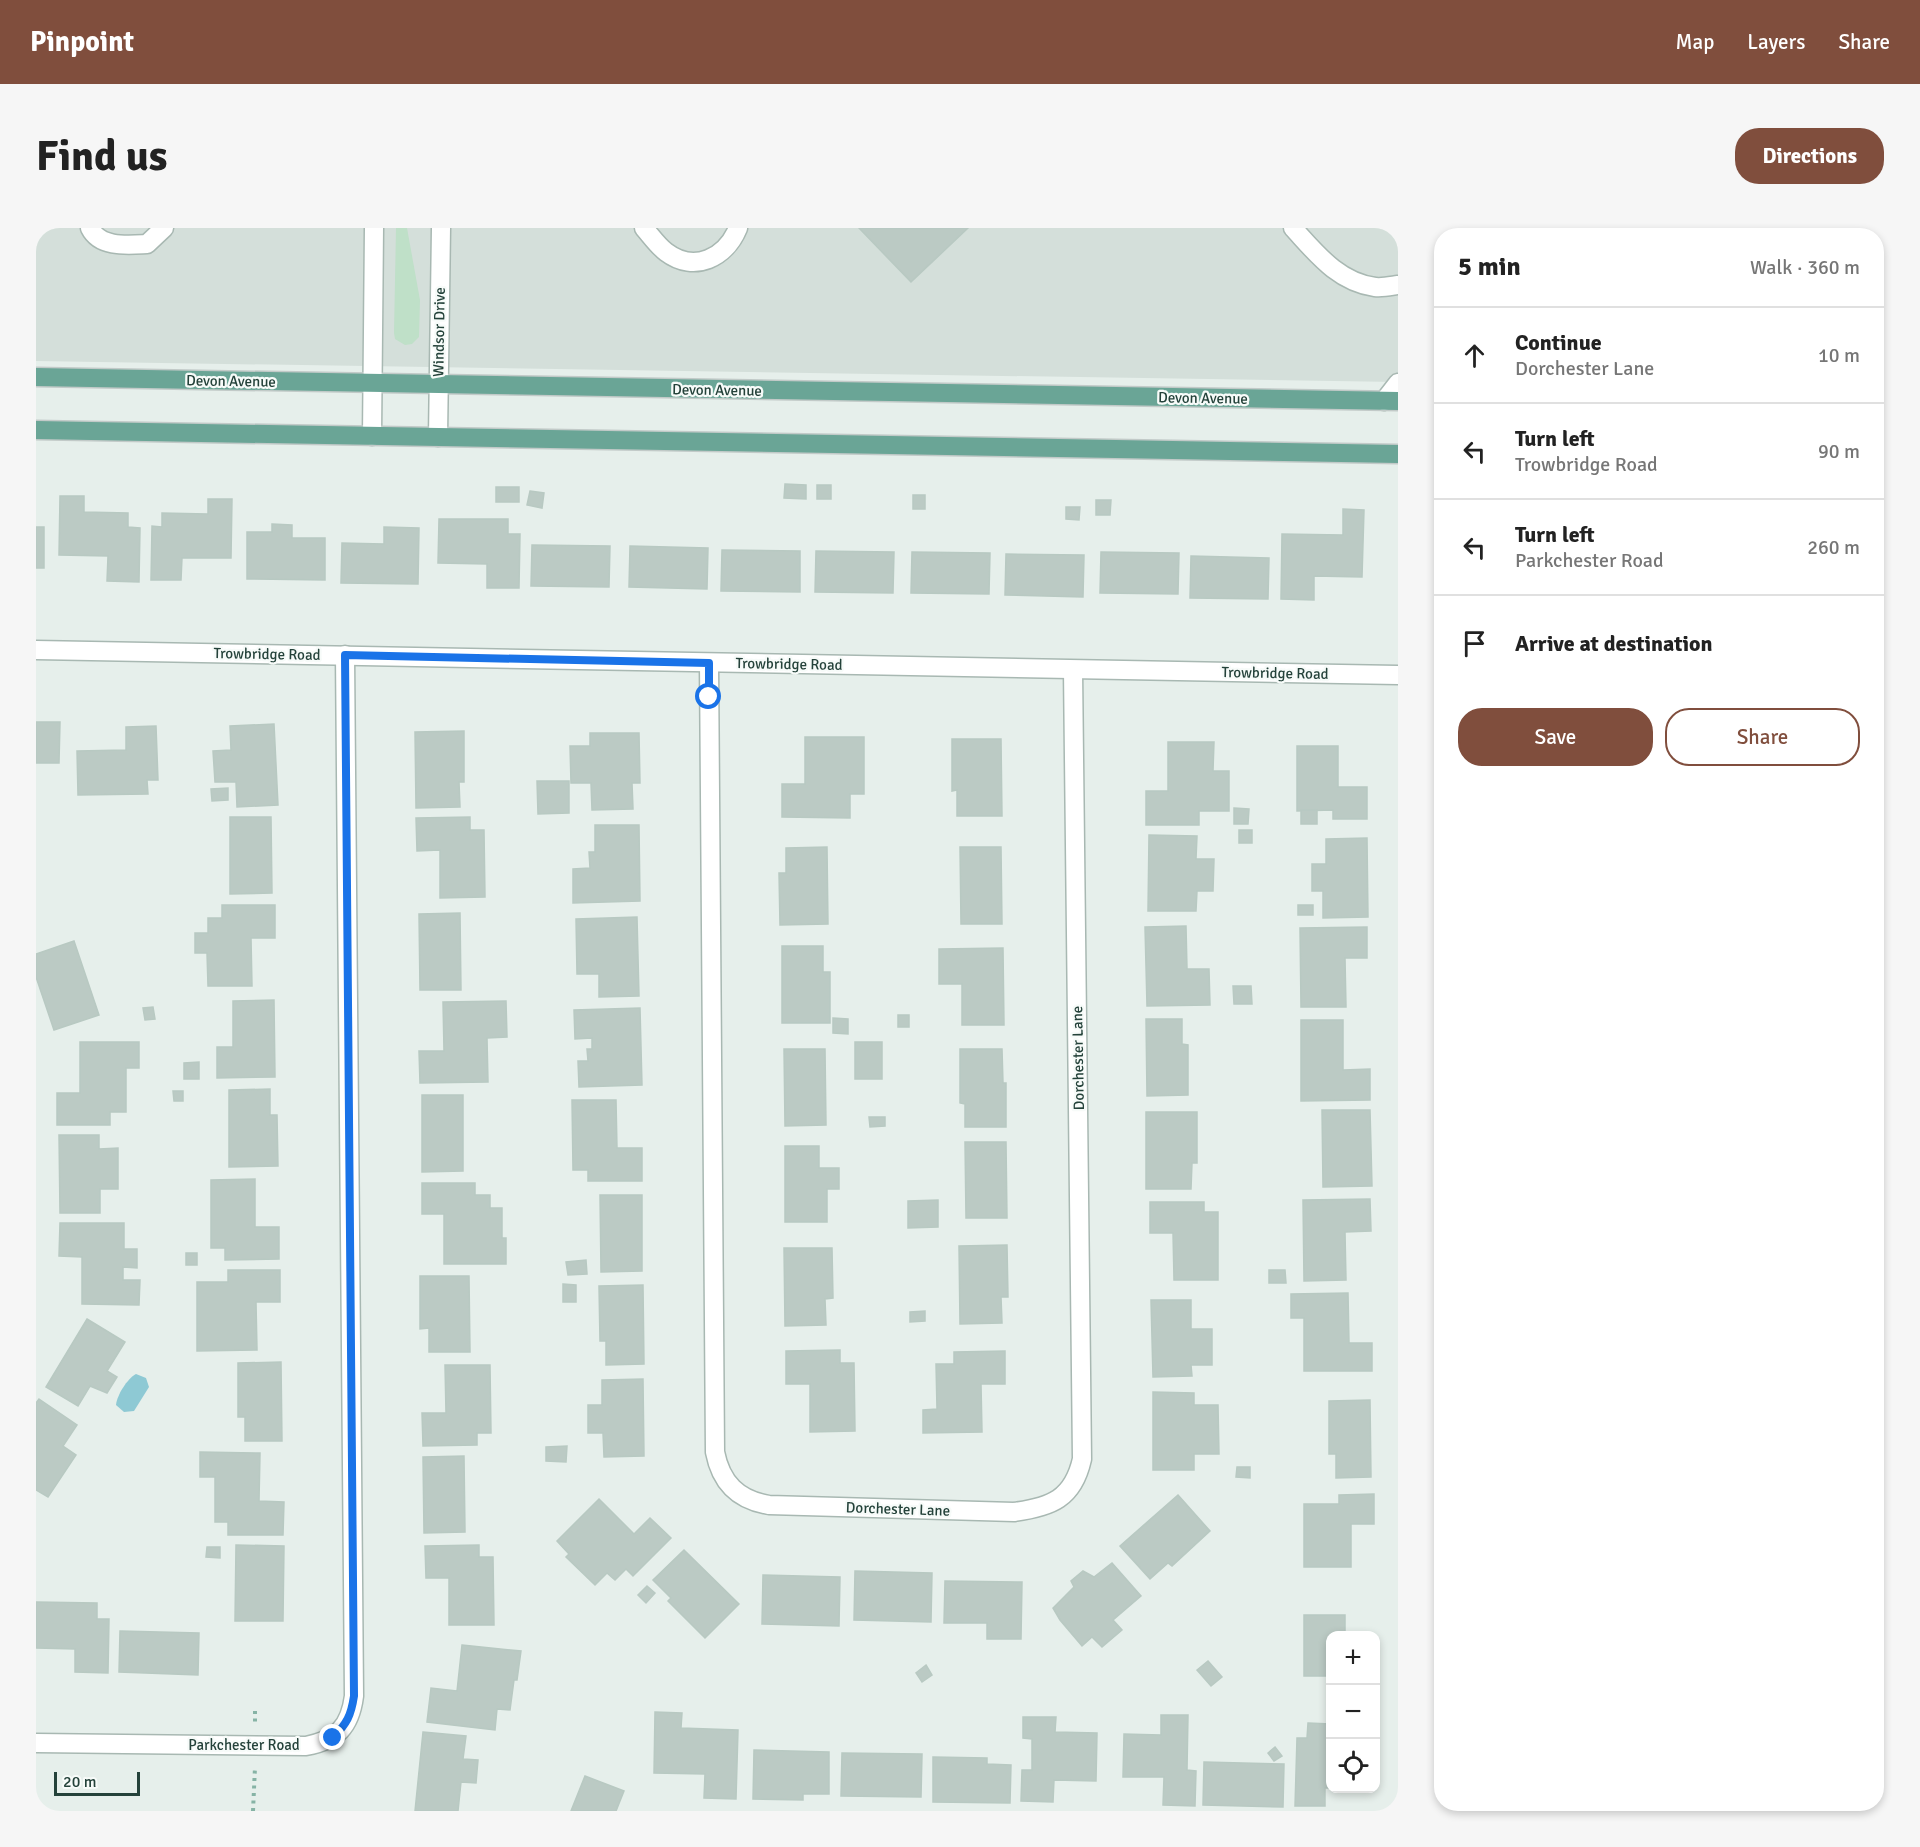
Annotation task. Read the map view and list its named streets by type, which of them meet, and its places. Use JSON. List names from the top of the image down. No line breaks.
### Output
{"streets":{"main road":["Devon Avenue"],"street":["Windsor Drive","Trowbridge Road","Dorchester Lane","Parkchester Road"]},"crossings":[["Windsor Drive","Devon Avenue"],["Trowbridge Road","Dorchester Lane"],["Trowbridge Road","Parkchester Road"]],"scale_bar":"20 m","page":{"header":"Pinpoint","nav":["Map","Layers","Share"],"buttons":["Directions",["Save","Share"]],"title":"Find us","heading":["5 min","Walk · 360 m"],"list":[["Continue","Dorchester Lane","10 m"],["Turn left","Trowbridge Road","90 m"],["Turn left","Parkchester Road","260 m"],"Arrive at destination"],"map_buttons":["+","−"],"scale":"20 m"}}
